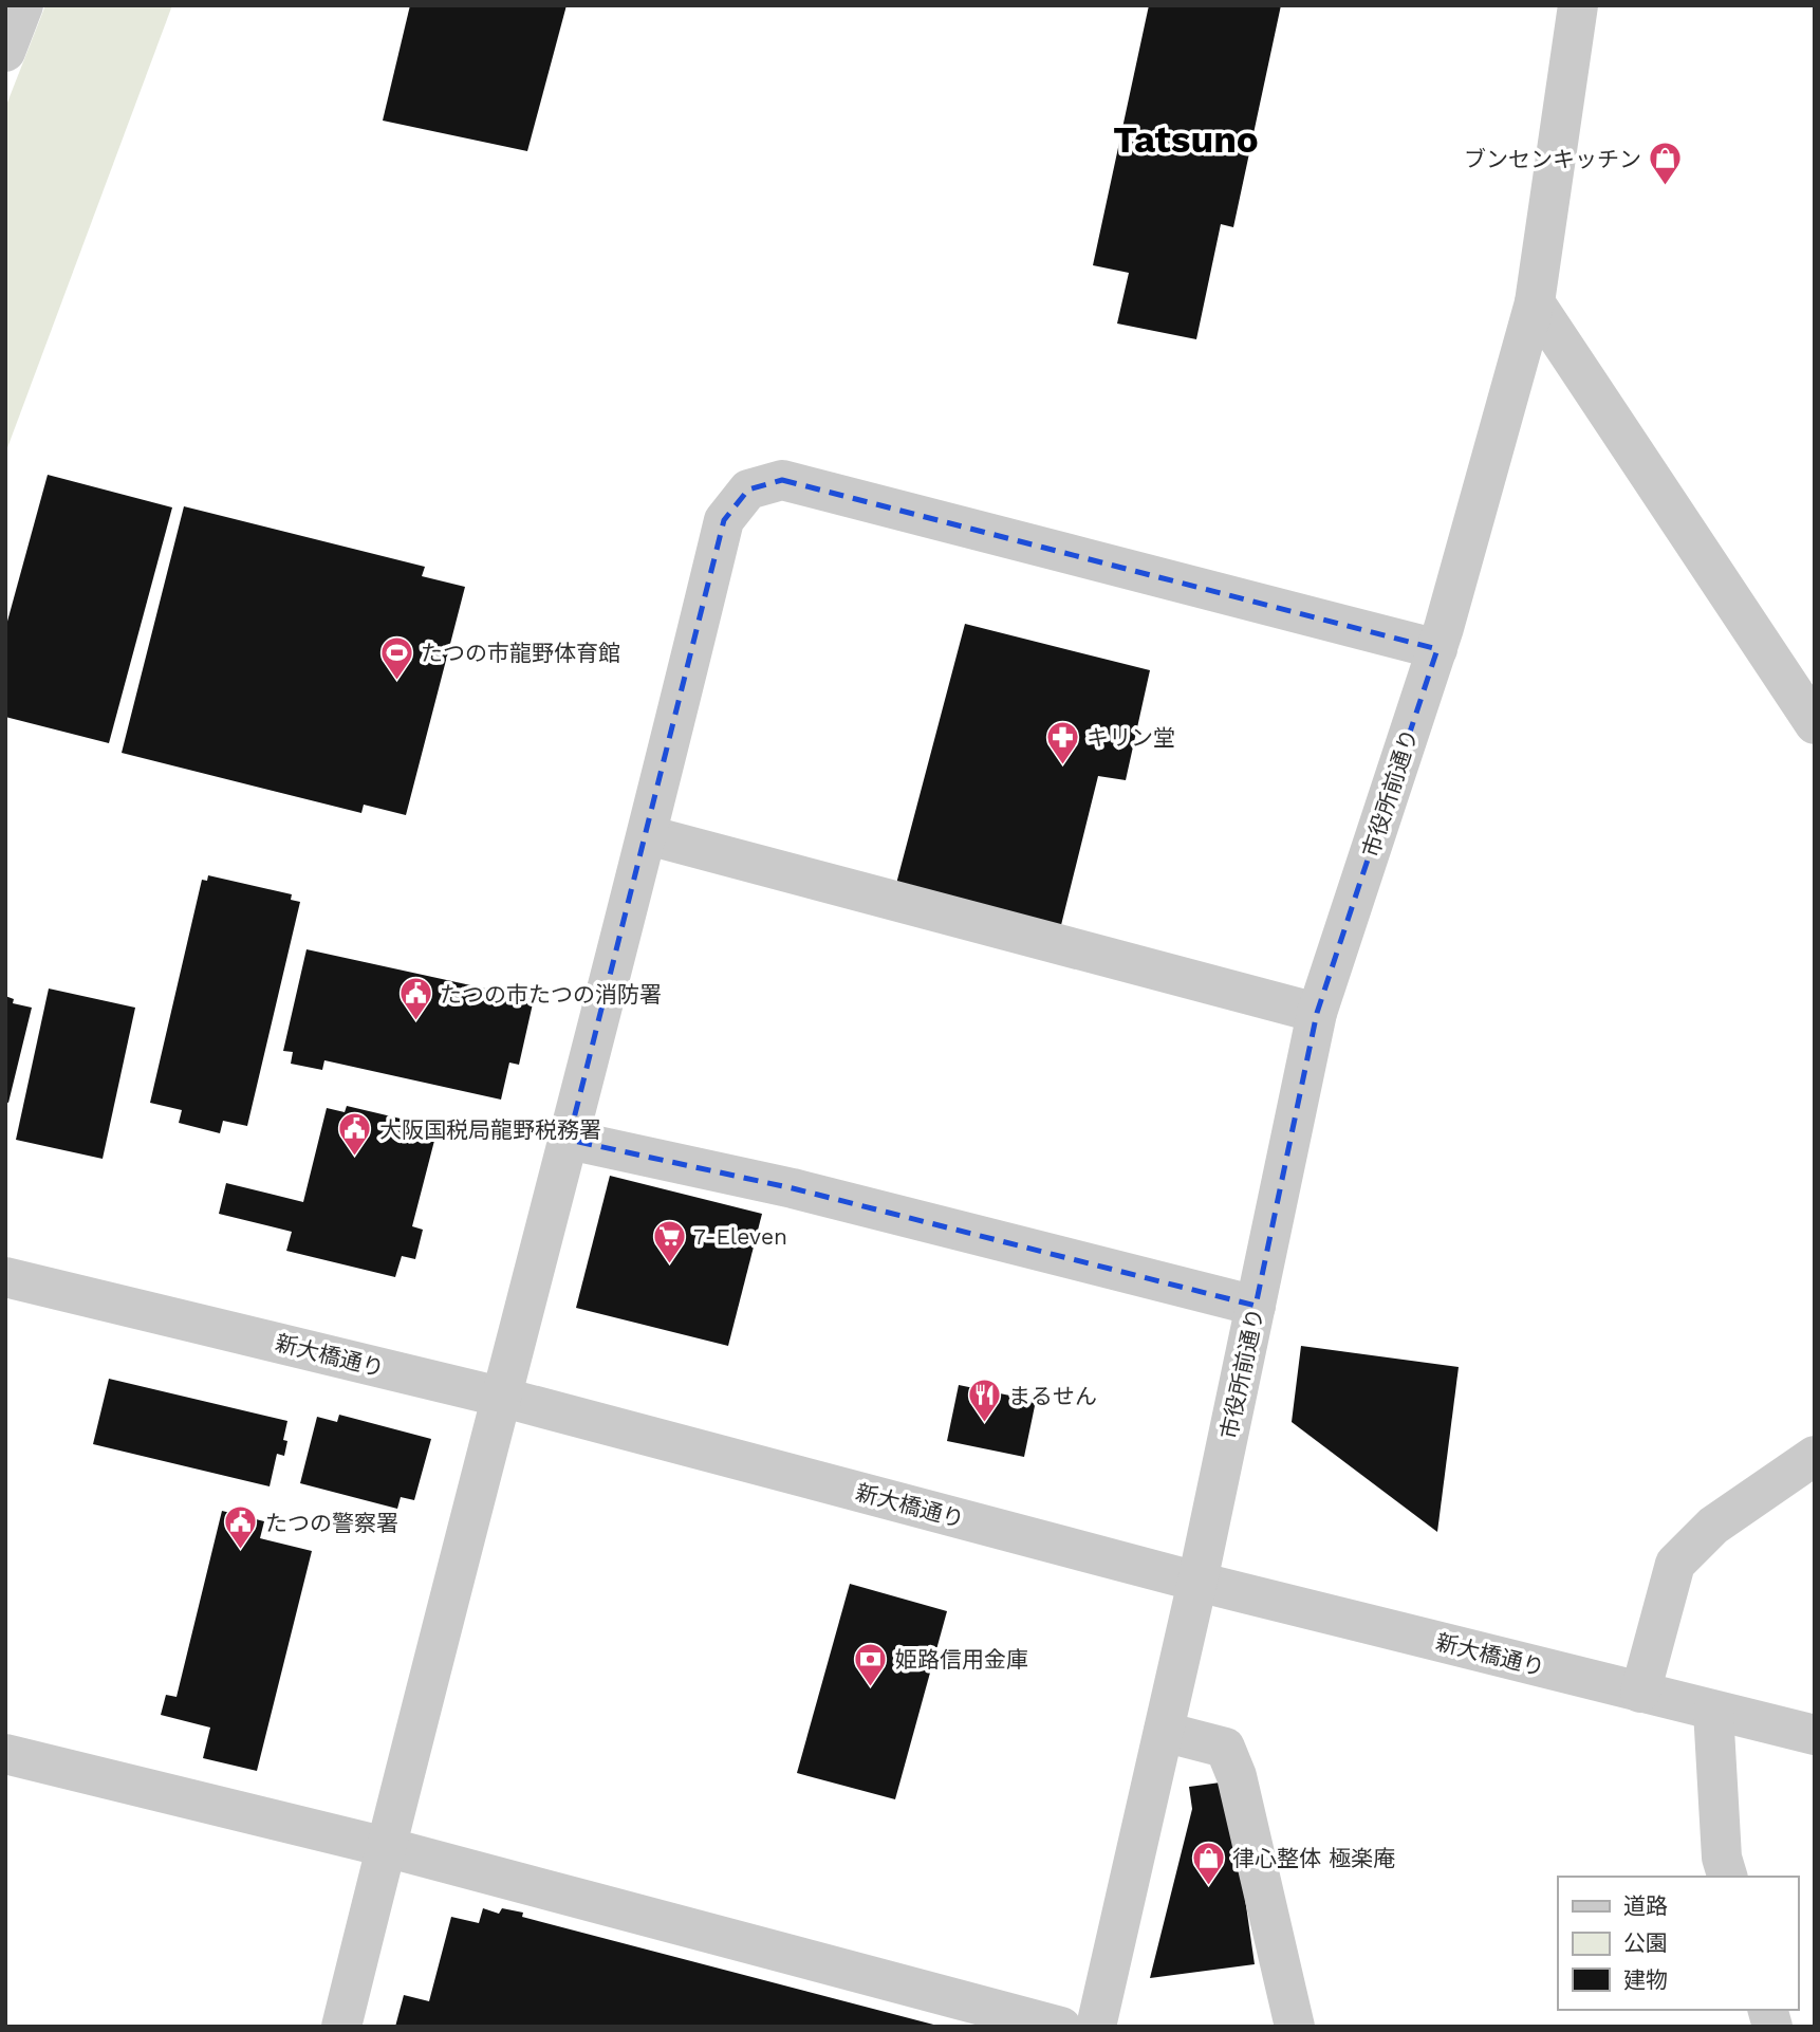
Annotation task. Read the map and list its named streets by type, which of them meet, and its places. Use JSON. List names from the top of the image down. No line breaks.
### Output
{"streets":{"street":["市役所前通り","新大橋通り"]},"crossings":[["市役所前通り","新大橋通り"]],"districts":["Tatsuno"],"places":{"shop":["ブンセンキッチン","律心整体 極楽庵"],"sports":["たつの市龍野体育館"],"pharmacy":["キリン堂"],"public building":["たつの市たつの消防署","大阪国税局龍野税務署","たつの警察署"],"supermarket":["7-Eleven"],"restaurant":["まるせん"],"bank":["姫路信用金庫"]},"legend":["道路","公園","建物"]}
